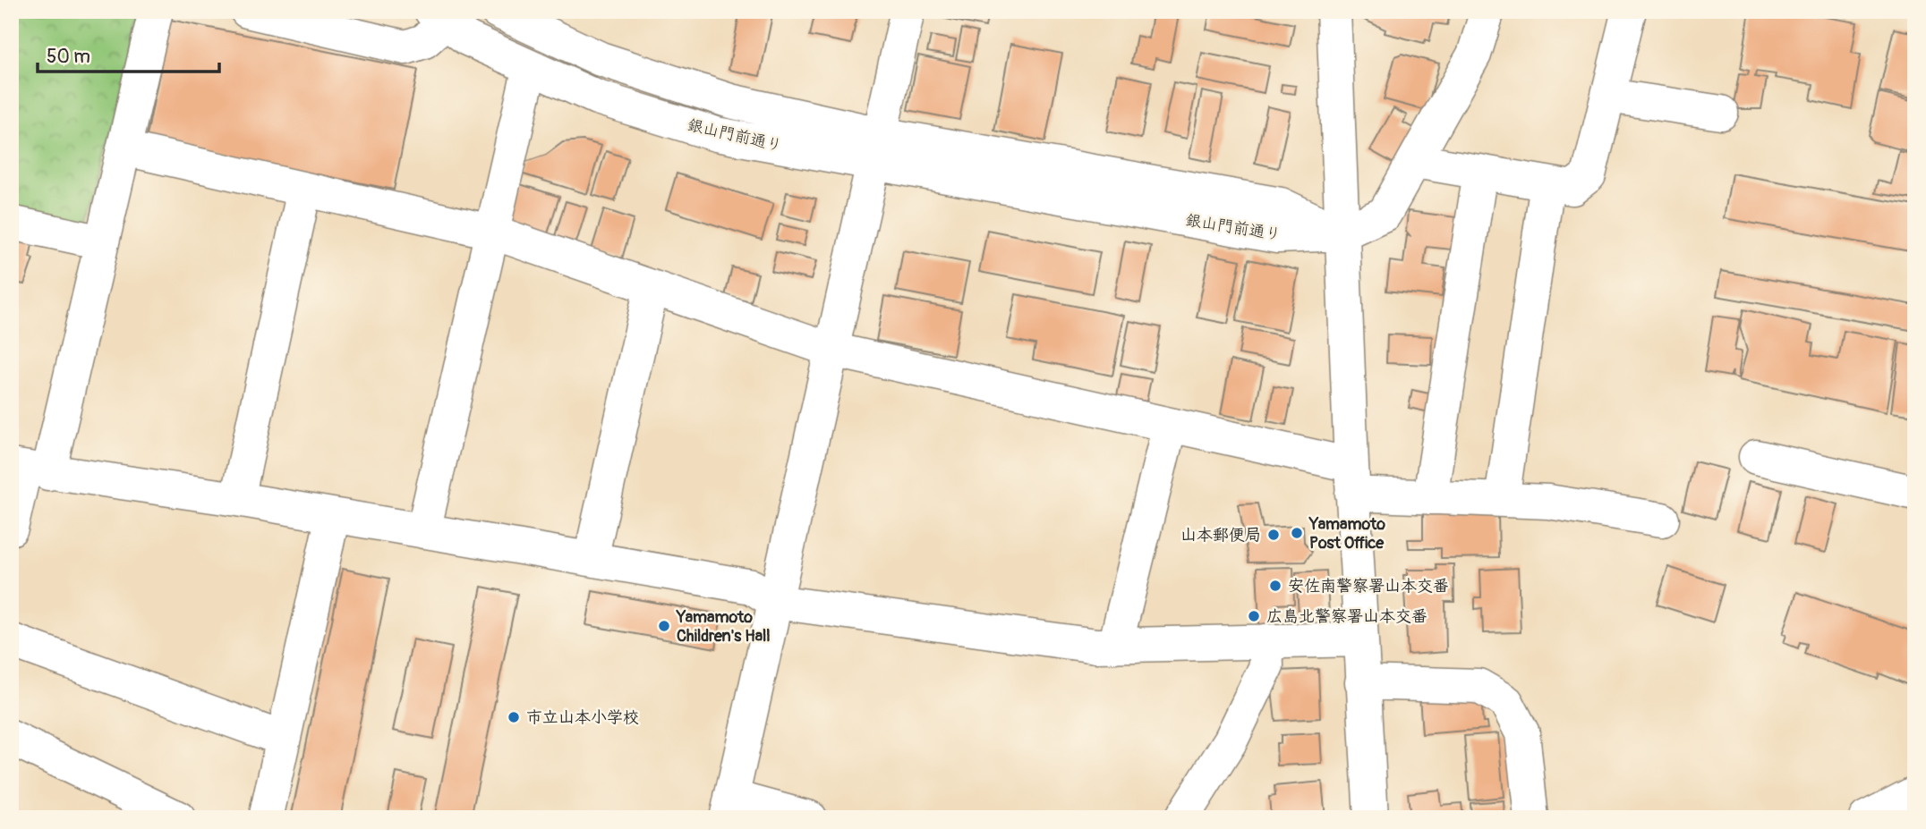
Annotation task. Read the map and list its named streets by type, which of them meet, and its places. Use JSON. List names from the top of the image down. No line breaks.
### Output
{"streets":{"street":["銀山門前通り"]},"places":["Yamamoto Post Office","山本郵便局","安佐南警察署山本交番","広島北警察署山本交番","Yamamoto Children's Hall","市立山本小学校"],"scale_bar":"50 m"}
